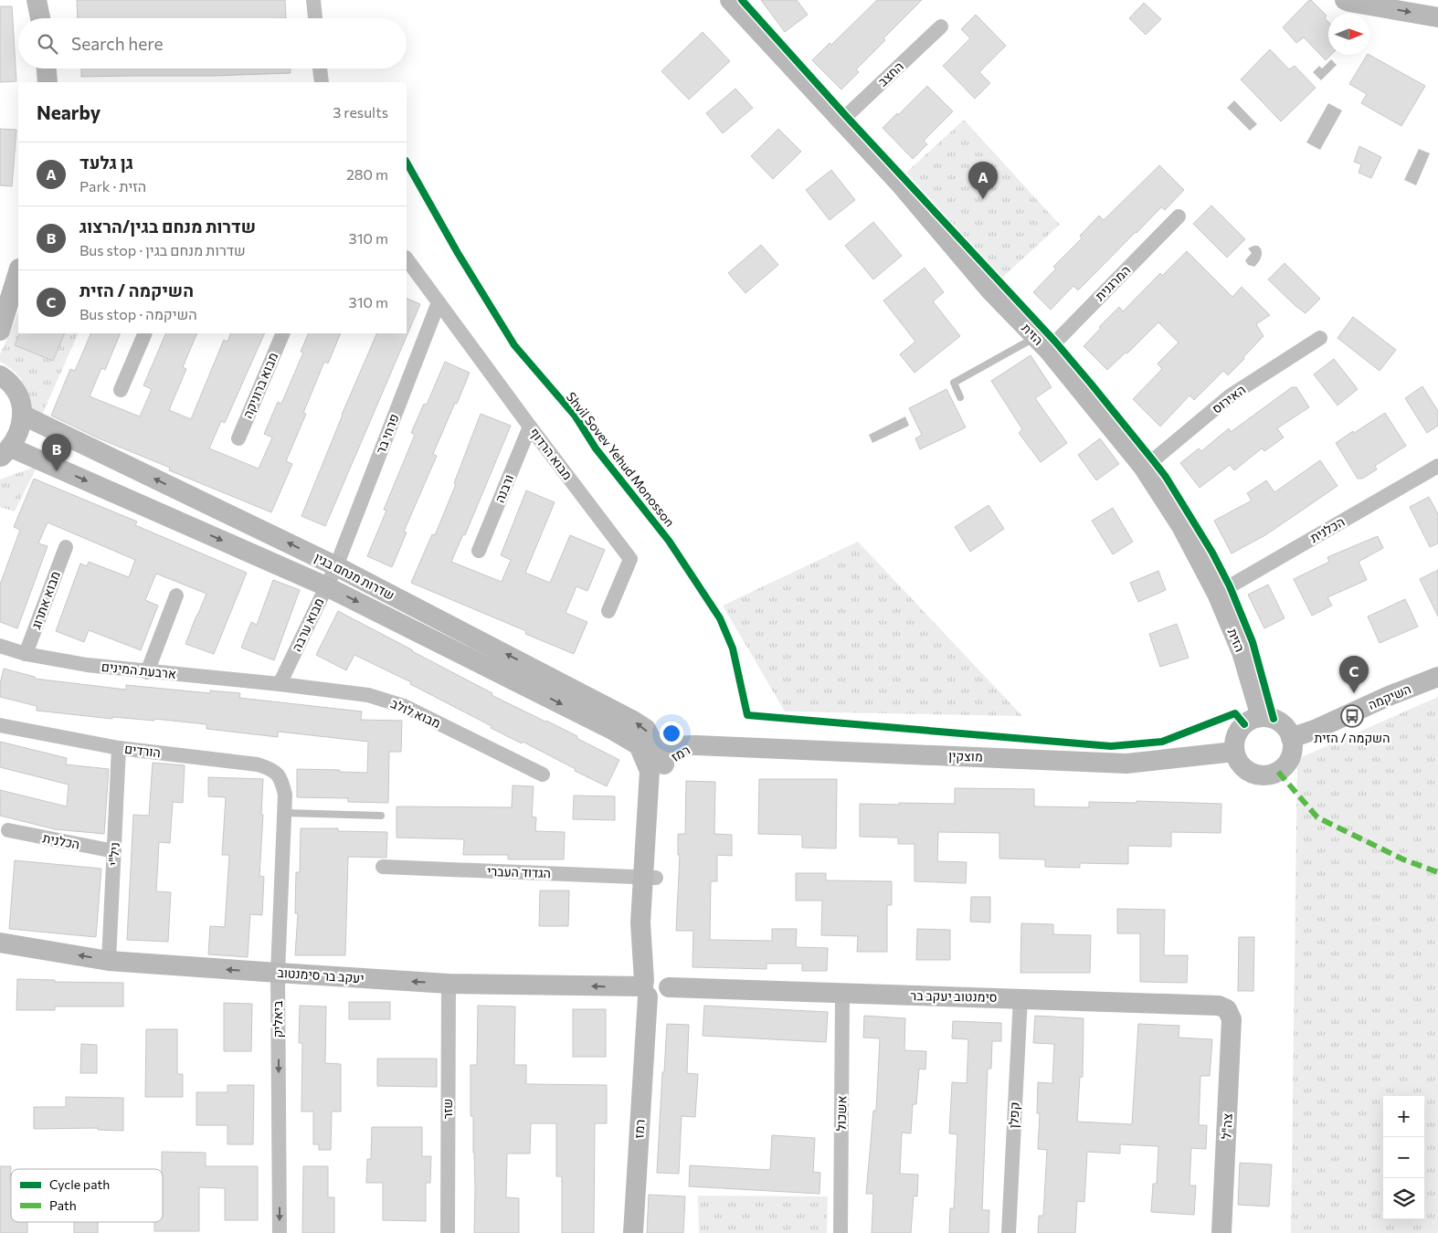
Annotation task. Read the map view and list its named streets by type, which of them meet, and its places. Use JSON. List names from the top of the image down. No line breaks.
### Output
{"streets":{"street":["החצב","המרגנית","הזית","מבוא ברוניקה","האירוס","פרחי בר","מבוא הרדוף","ורבנה","הכלנית","שדרות מנחם בגין","מבוא אתרוג","מבוא ערבה","ארבעת המינים","השיקמה","מבוא לולב","הורדים","רמז","מוצקין","ניל\"י","הגדוד העברי","יעקב בר סימנטוב","סימנטוב יעקב בר","ביאליק","שזר","אשכול","קפלן","צה\"ל"],"cycle path":["Shvil Sovev Yehud Monosson"]},"crossings":[["החצב","הזית"],["המרגנית","הזית"],["הזית","האירוס"],["הזית","הכלנית"],["הזית","השיקמה"],["הזית","מוצקין"],["פרחי בר","מבוא הרדוף"],["פרחי בר","שדרות מנחם בגין"],["פרחי בר","מבוא ערבה"],["מבוא הרדוף","ורבנה"],["הכלנית","ניל\"י"],["שדרות מנחם בגין","מבוא ערבה"],["שדרות מנחם בגין","רמז"],["מבוא אתרוג","ארבעת המינים"],["מבוא ערבה","ארבעת המינים"],["מבוא ערבה","מבוא לולב"],["ארבעת המינים","מבוא לולב"],["השיקמה","מוצקין"],["הורדים","ניל\"י"],["הורדים","ביאליק"],["רמז","מוצקין"],["רמז","הגדוד העברי"],["רמז","יעקב בר סימנטוב"],["רמז","סימנטוב יעקב בר"],["ניל\"י","יעקב בר סימנטוב"],["יעקב בר סימנטוב","סימנטוב יעקב בר"],["יעקב בר סימנטוב","ביאליק"],["יעקב בר סימנטוב","שזר"],["סימנטוב יעקב בר","אשכול"],["סימנטוב יעקב בר","קפלן"],["סימנטוב יעקב בר","צה\"ל"]],"one_way":["יעקב בר סימנטוב","ביאליק"],"places":{"bus stop":["השקמה / הזית"]},"legend":["Cycle path","Path"],"north":"right","page":{"search":"Search here","heading":["Nearby","3 results"],"list":[{"mark":"A","name":"גן גלעד","note":"Park · הזית","value":"280 m"},{"mark":"B","name":"שדרות מנחם בגין/הרצוג","note":"Bus stop · שדרות מנחם בגין","value":"310 m"},{"mark":"C","name":"השיקמה / הזית","note":"Bus stop · השיקמה","value":"310 m"}],"pins":["A","B","C"],"map_buttons":["+","−"]}}
